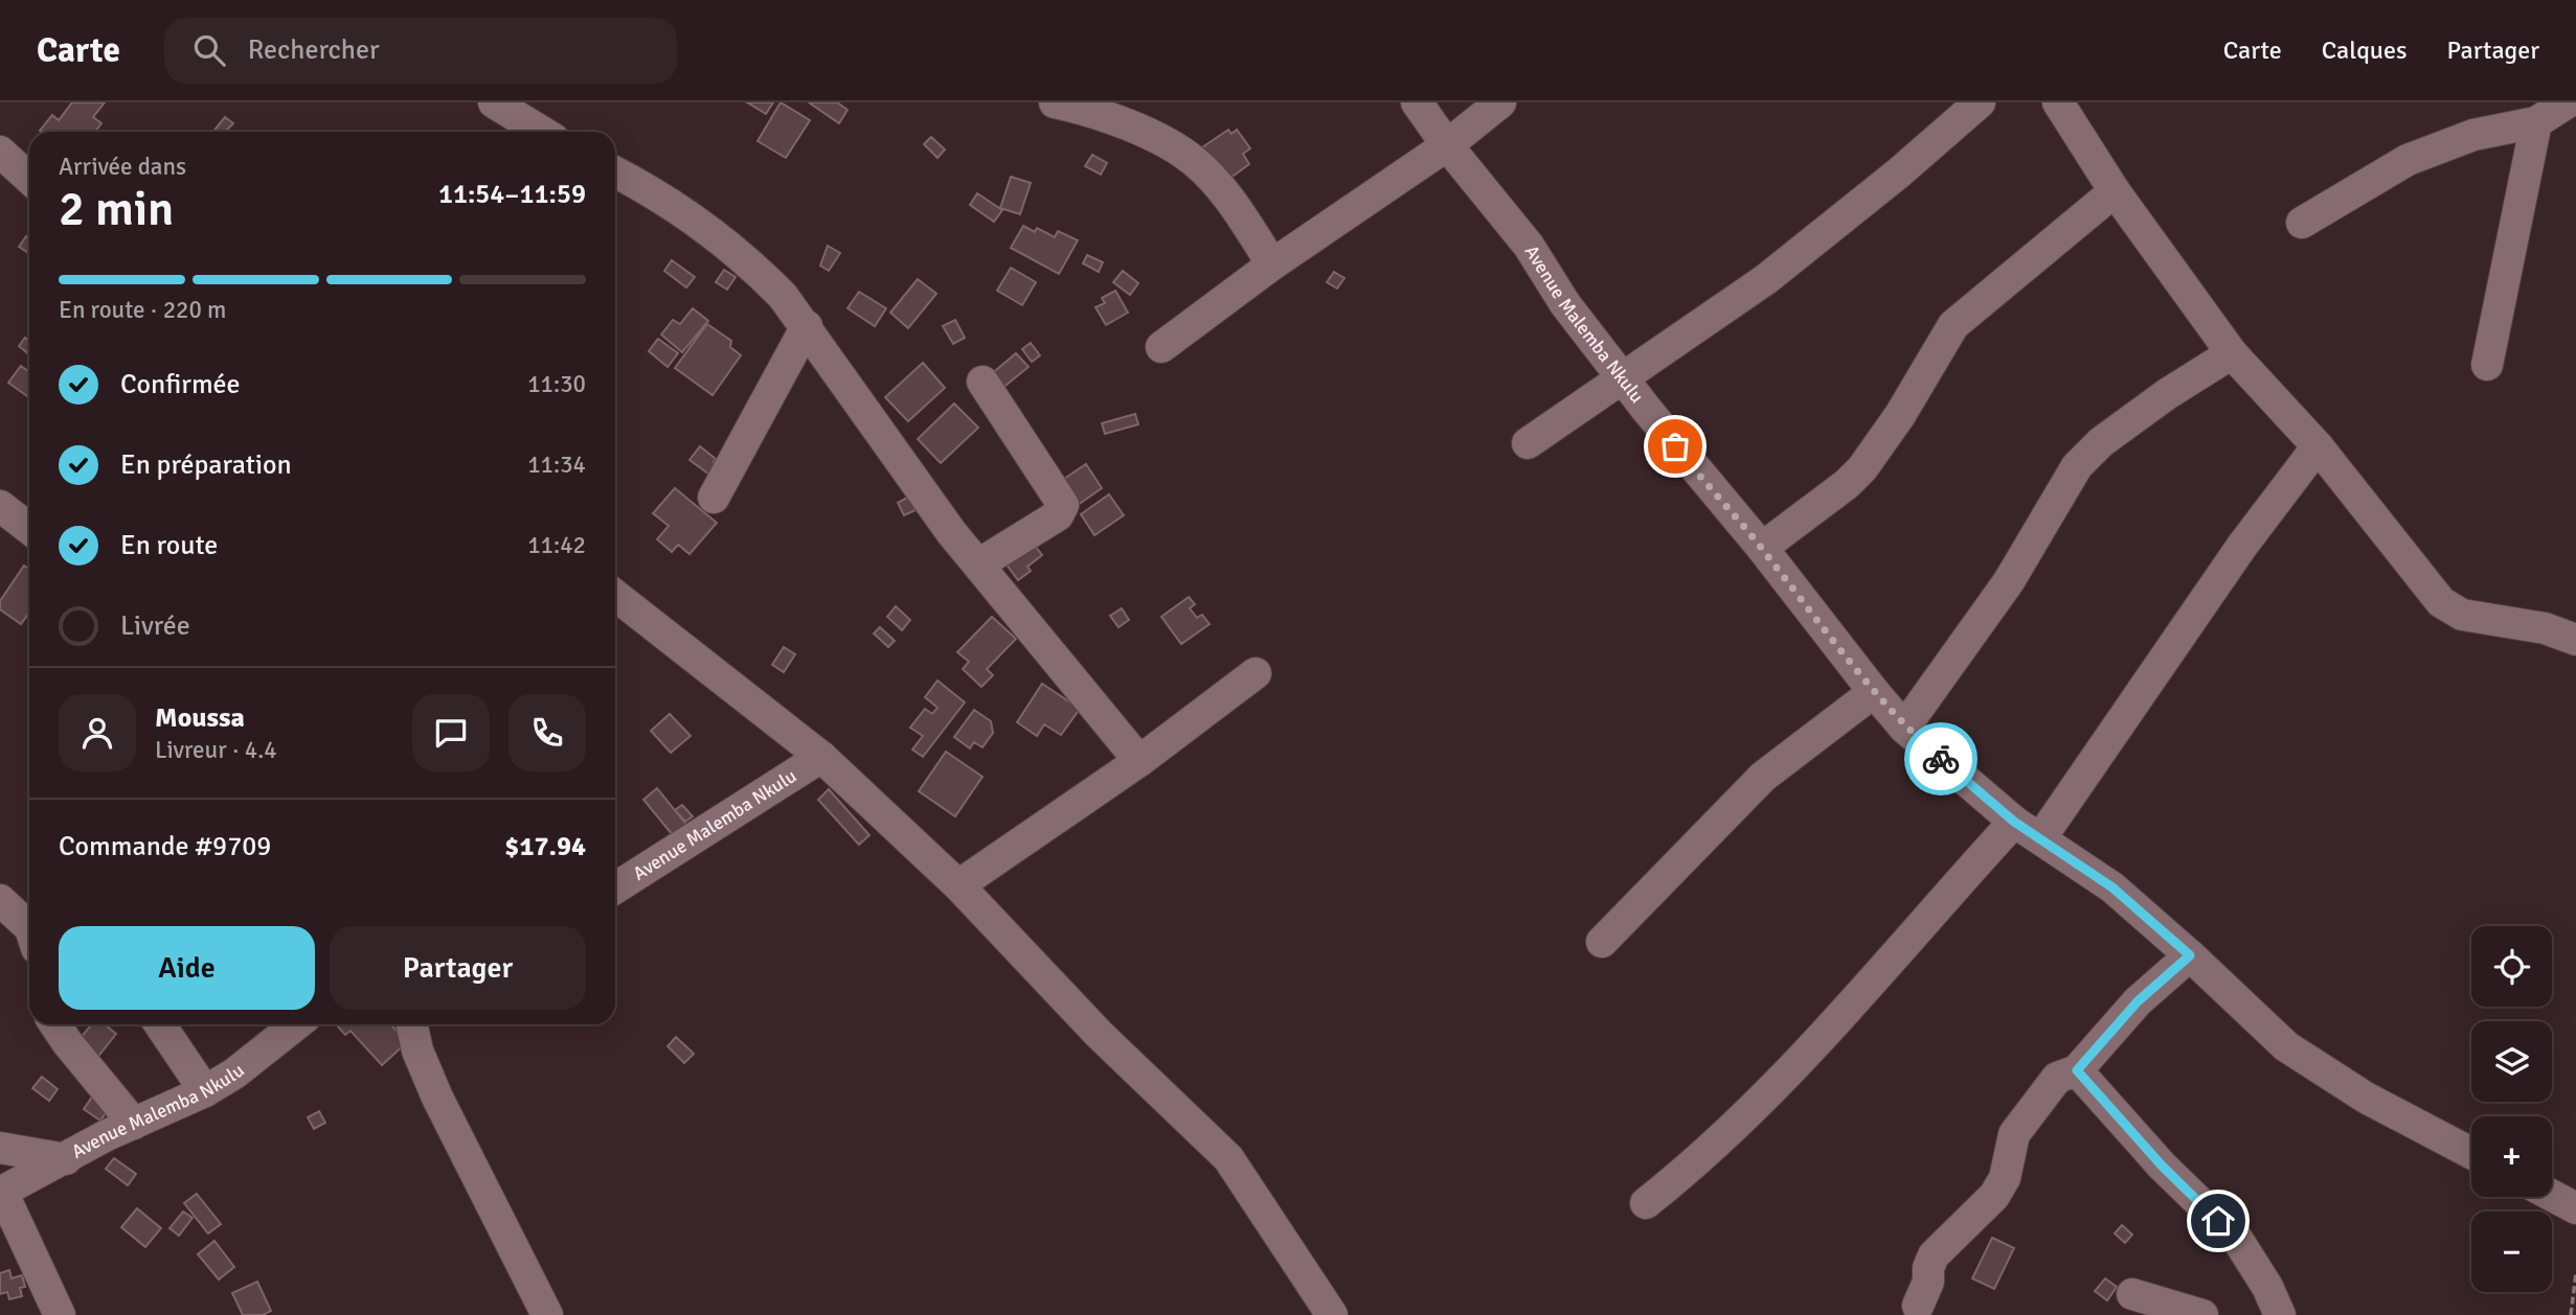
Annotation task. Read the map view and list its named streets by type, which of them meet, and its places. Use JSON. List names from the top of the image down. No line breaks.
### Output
{"streets":{"street":["Avenue Malemba Nkulu"]},"page":{"header":"Carte","search":"Rechercher","nav":["Carte","Calques","Partager"],"heading":["2 min","Arrivée dans","11:54–11:59"],"panel":["Moussa","Livreur · 4.4","Commande #9709","$17.94"],"bar":"En route · 220 m","list":[["Confirmée","11:30"],["En préparation","11:34"],["En route","11:42"],"Livrée"],"buttons":["Aide","Partager"],"map_buttons":["+","−"]}}
